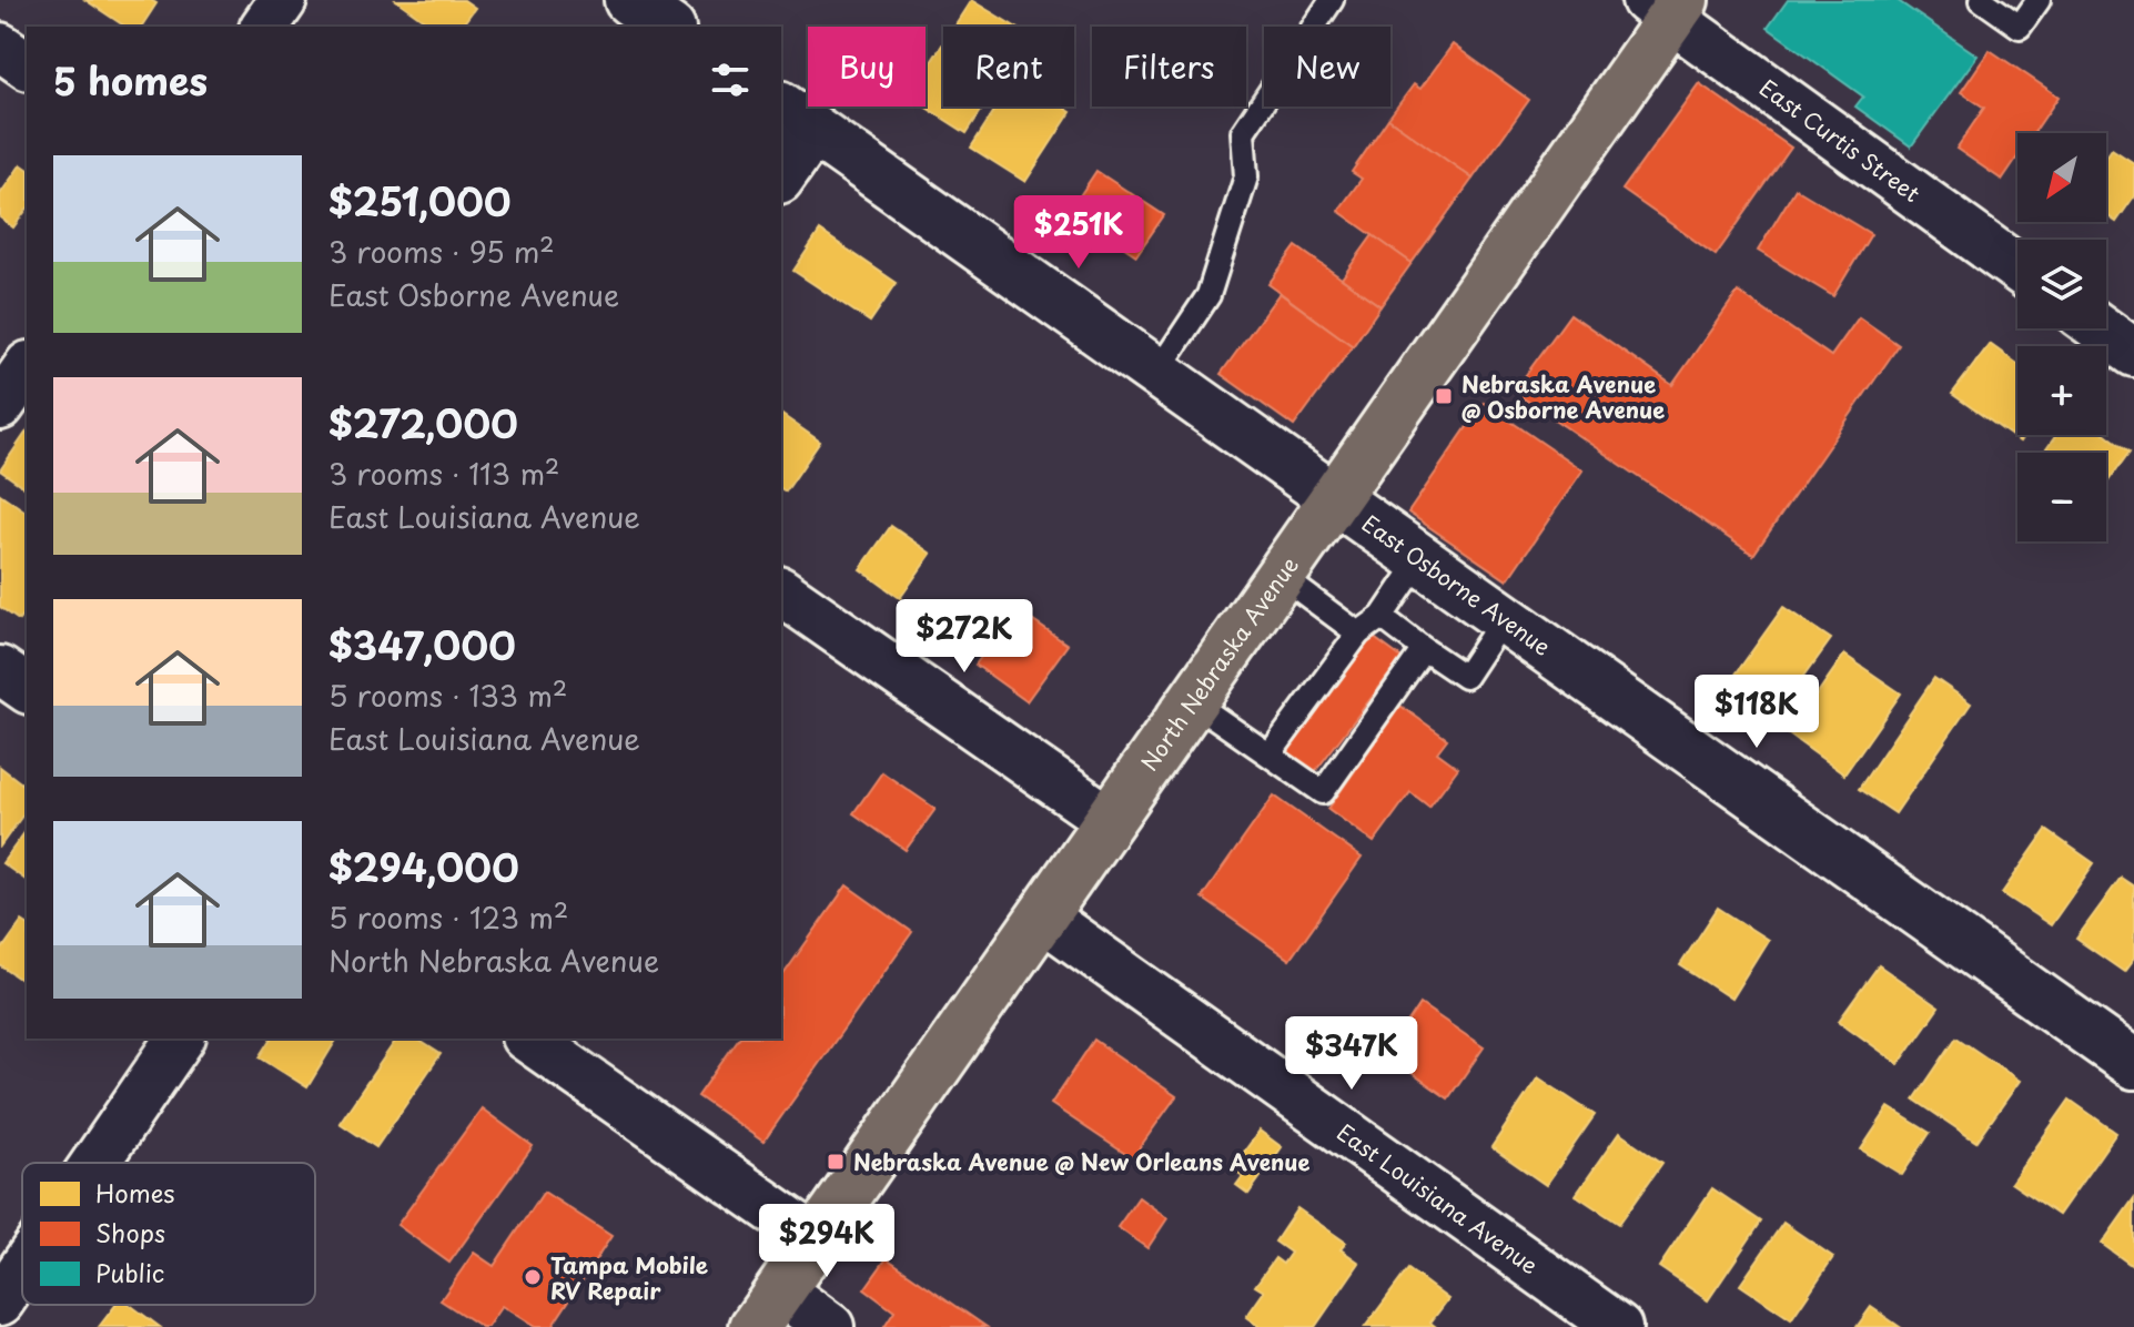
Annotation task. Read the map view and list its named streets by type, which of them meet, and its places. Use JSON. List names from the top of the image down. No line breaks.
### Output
{"streets":{"main road":["North Nebraska Avenue"],"street":["East Curtis Street","East Osborne Avenue","East Louisiana Avenue"]},"crossings":[["East Curtis Street","North Nebraska Avenue"],["East Osborne Avenue","North Nebraska Avenue"],["North Nebraska Avenue","East Louisiana Avenue"]],"places":{"transit":["Nebraska Avenue @ Osborne Avenue","Nebraska Avenue @ New Orleans Avenue"],"other":["Tampa Mobile RV Repair"]},"legend":["Homes","Shops","Public"],"north":"bottom left","page":{"chip":["Buy","Rent","Filters","New"],"heading":"5 homes","map_buttons":["+","−"],"list":[{"name":"$251,000","note":"3 rooms · 95 m² · East Osborne Avenue"},{"name":"$272,000","note":"3 rooms · 113 m² · East Louisiana Avenue"},{"name":"$347,000","note":"5 rooms · 133 m² · East Louisiana Avenue"},{"name":"$294,000","note":"5 rooms · 123 m² · North Nebraska Avenue"}],"price":["$251K","$272K","$118K","$347K","$294K"]}}
